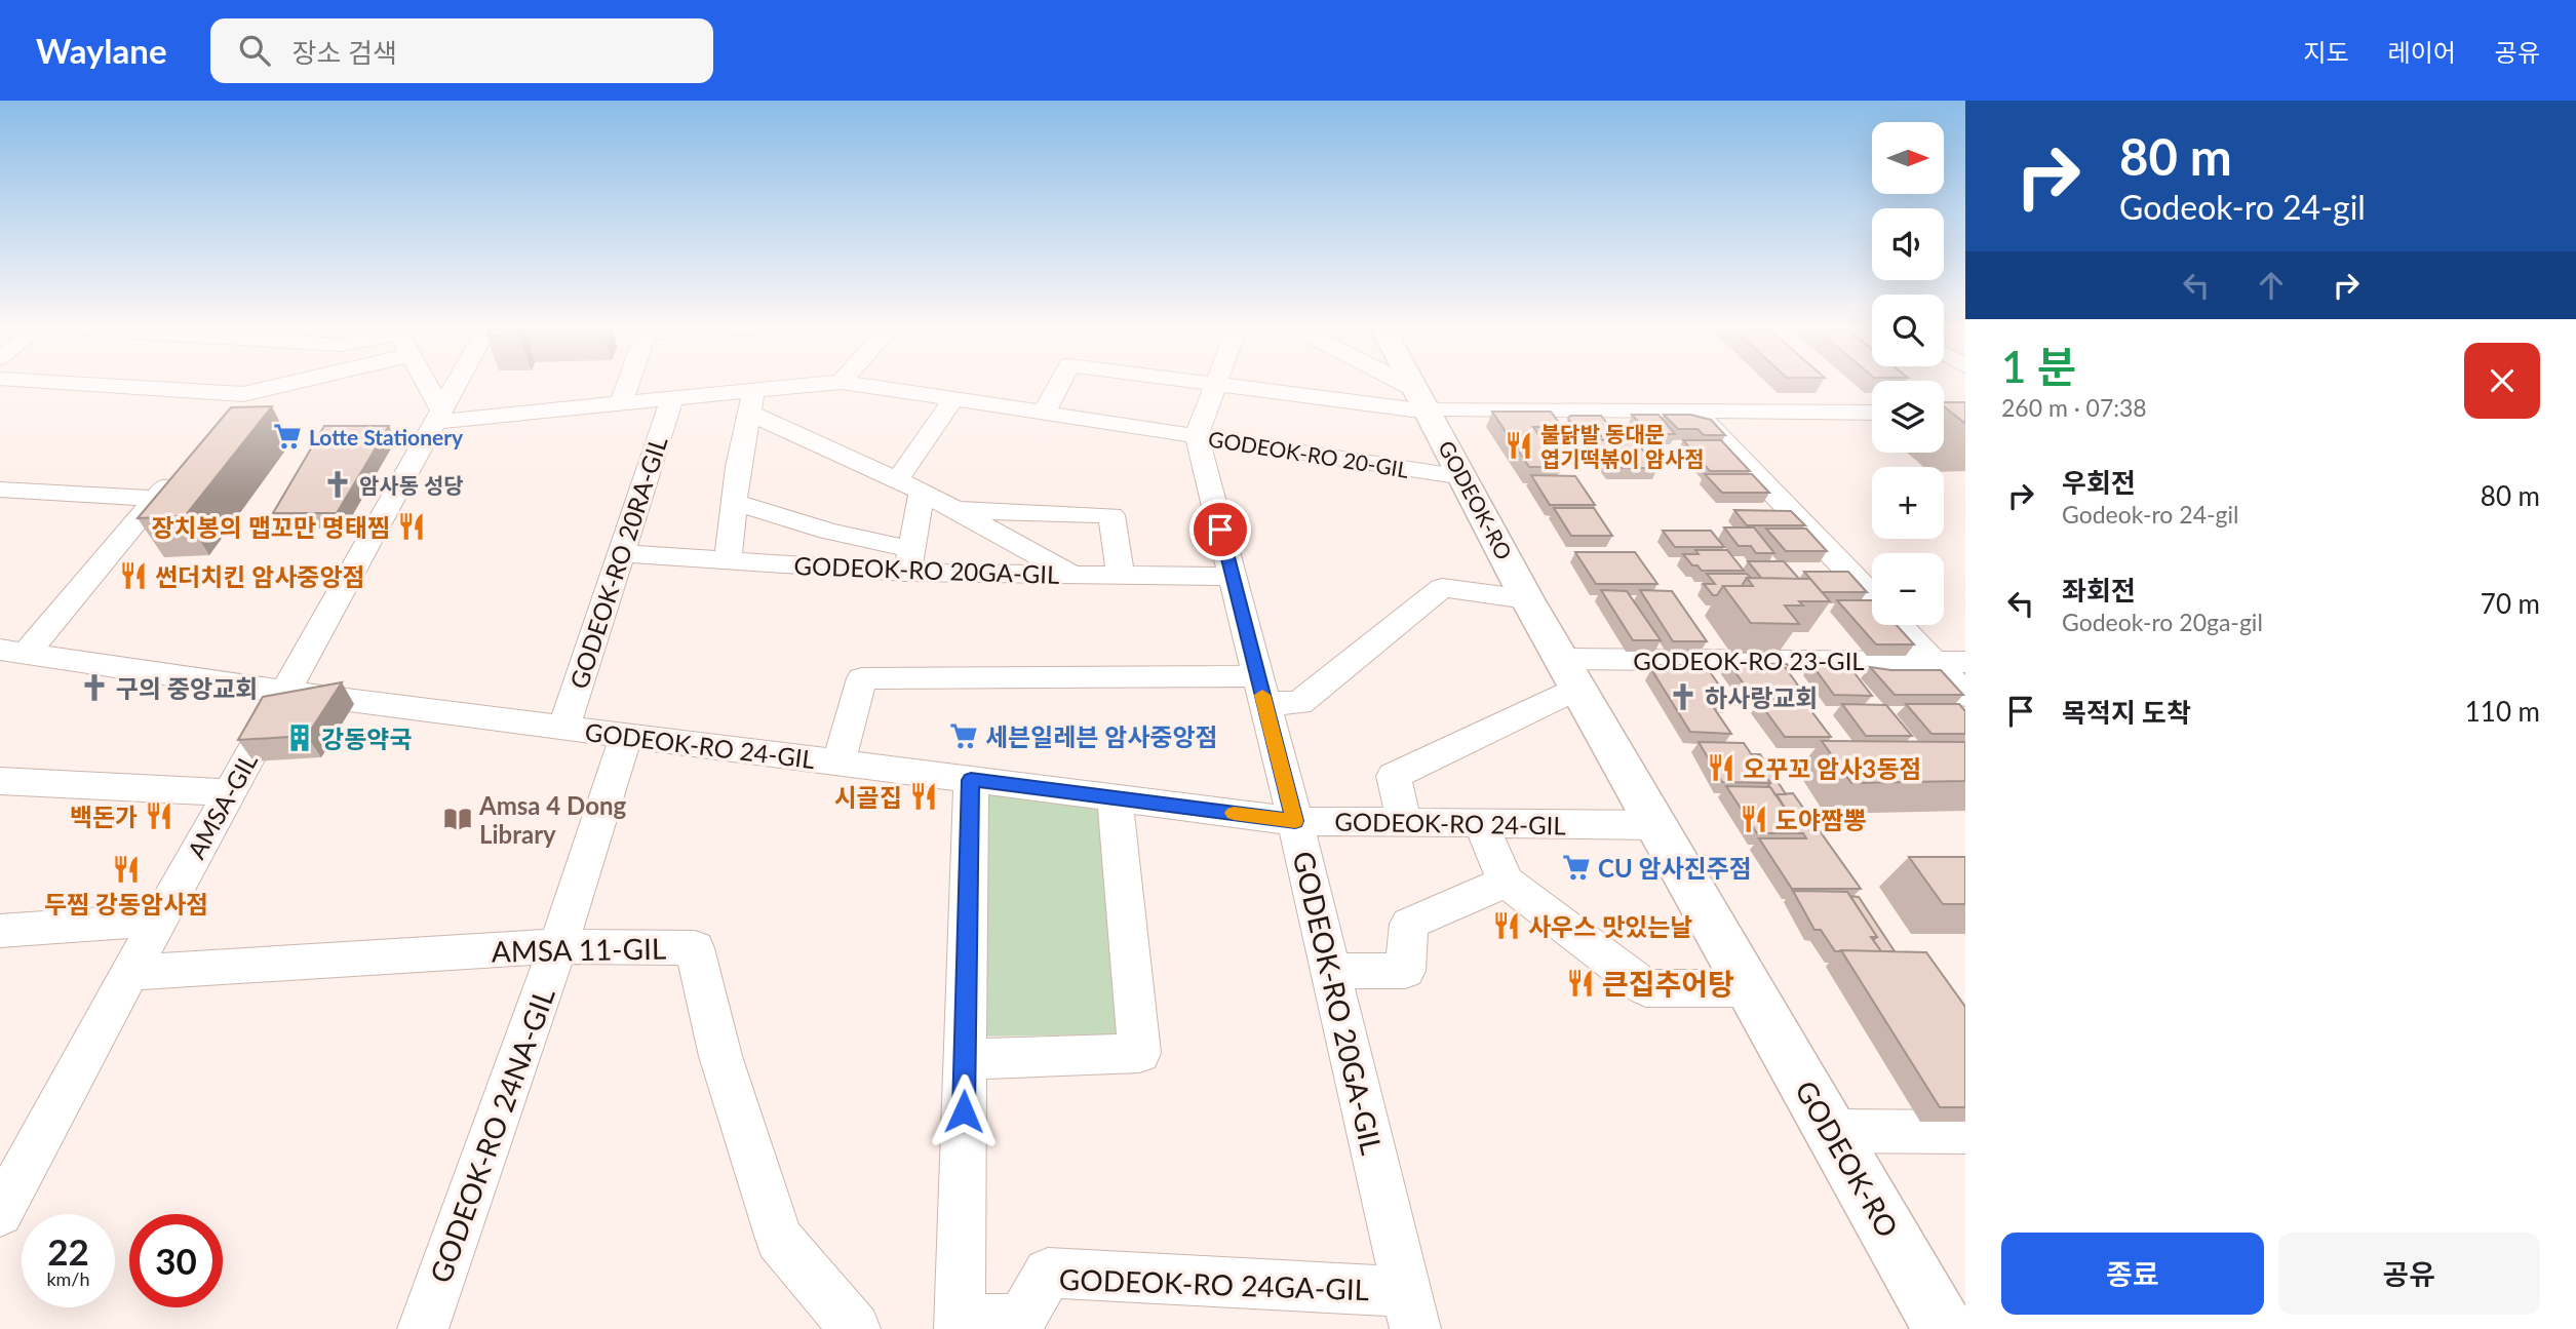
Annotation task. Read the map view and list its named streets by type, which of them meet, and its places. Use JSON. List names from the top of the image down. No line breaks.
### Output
{"streets":{"main road":["GODEOK-RO"],"street":["GODEOK-RO 20-GIL","GODEOK-RO 20RA-GIL","GODEOK-RO 20GA-GIL","GODEOK-RO 23-GIL","GODEOK-RO 24-GIL","AMSA-GIL","AMSA 11-GIL","GODEOK-RO 24NA-GIL","GODEOK-RO 24GA-GIL"]},"crossings":[["GODEOK-RO 20-GIL","GODEOK-RO"],["GODEOK-RO 20-GIL","GODEOK-RO 20RA-GIL"],["GODEOK-RO 20-GIL","GODEOK-RO 20GA-GIL"],["GODEOK-RO 20-GIL","AMSA-GIL"],["GODEOK-RO","GODEOK-RO 20GA-GIL"],["GODEOK-RO","GODEOK-RO 23-GIL"],["GODEOK-RO","GODEOK-RO 24-GIL"],["GODEOK-RO 20RA-GIL","GODEOK-RO 20GA-GIL"],["GODEOK-RO 20RA-GIL","GODEOK-RO 24-GIL"],["GODEOK-RO 20GA-GIL","GODEOK-RO 24-GIL"],["GODEOK-RO 20GA-GIL","GODEOK-RO 24GA-GIL"],["GODEOK-RO 24-GIL","AMSA-GIL"],["GODEOK-RO 24-GIL","GODEOK-RO 24NA-GIL"],["GODEOK-RO 24-GIL","GODEOK-RO 24GA-GIL"],["AMSA-GIL","AMSA 11-GIL"],["AMSA 11-GIL","GODEOK-RO 24NA-GIL"]],"places":{"supermarket":["Lotte Stationery","세븐일레븐 암사중앙점","CU 암사진주점"],"restaurant":["불닭발 동대문 엽기떡볶이 암사점","장치봉의 맵꼬만 명태찜","썬더치킨 암사중앙점","오꾸꼬 암사3동점","시골집","백돈가","도야짬뽕","두찜 강동암사점","사우스 맛있는날","큰집추어탕"],"church":["암사동 성당","구의 중앙교회","하사랑교회"],"building":["강동약국"],"library":["Amsa 4 Dong Library"]},"north":"right","page":{"header":"Waylane","search":"장소 검색","nav":["지도","레이어","공유"],"turn":["80 m","Godeok-ro 24-gil"],"map_buttons":["+","−"],"heading":["1 분","260 m · 07:38"],"list":[{"name":"우회전","note":"Godeok-ro 24-gil","value":"80 m"},{"name":"좌회전","note":"Godeok-ro 20ga-gil","value":"70 m"},{"name":"목적지 도착","value":"110 m"}],"speed":"22 km/h","limit":"30","buttons":["종료","공유"]}}
